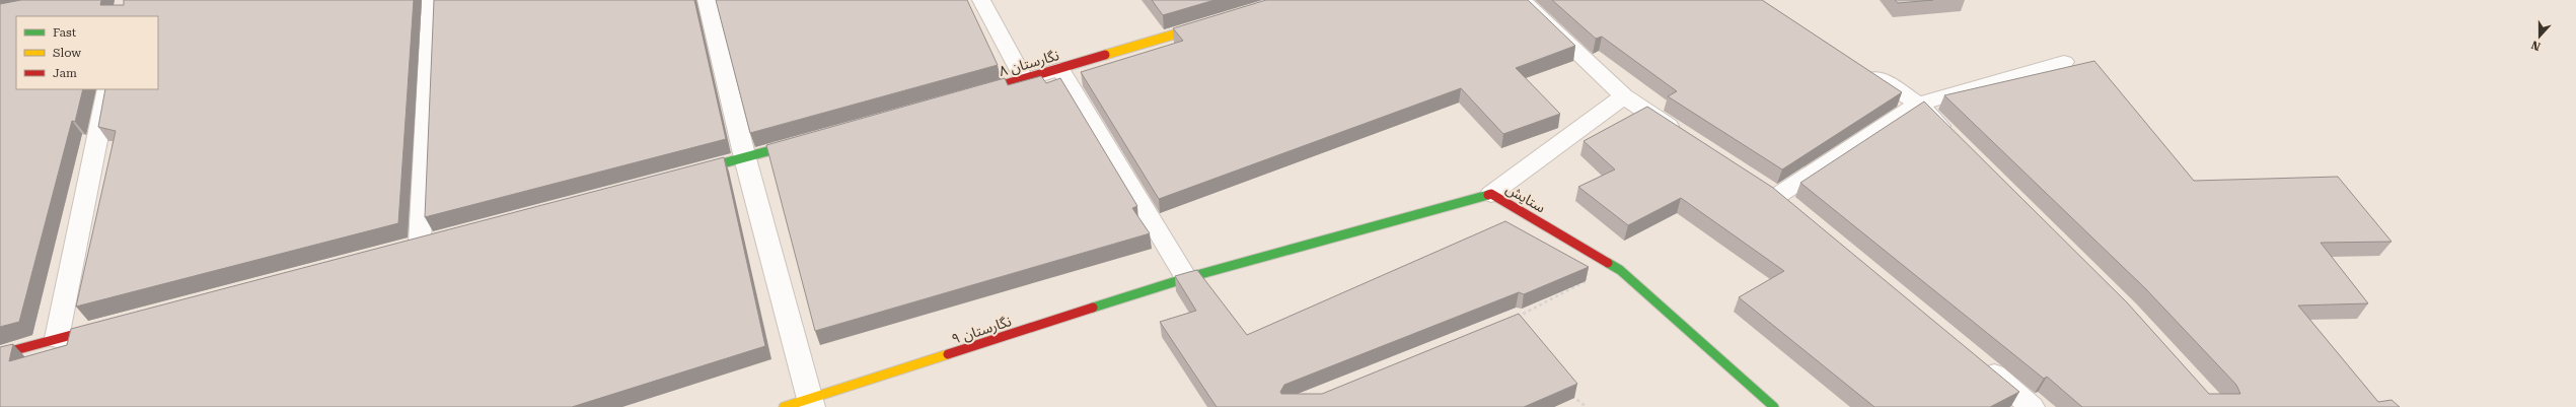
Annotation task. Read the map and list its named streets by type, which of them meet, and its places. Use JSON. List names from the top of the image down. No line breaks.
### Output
{"streets":{"street":["نگارستان ۸","ستایش","نگارستان ۹"]},"crossings":[["ستایش","نگارستان ۹"]],"legend":["Fast","Slow","Jam"],"north":"bottom"}
